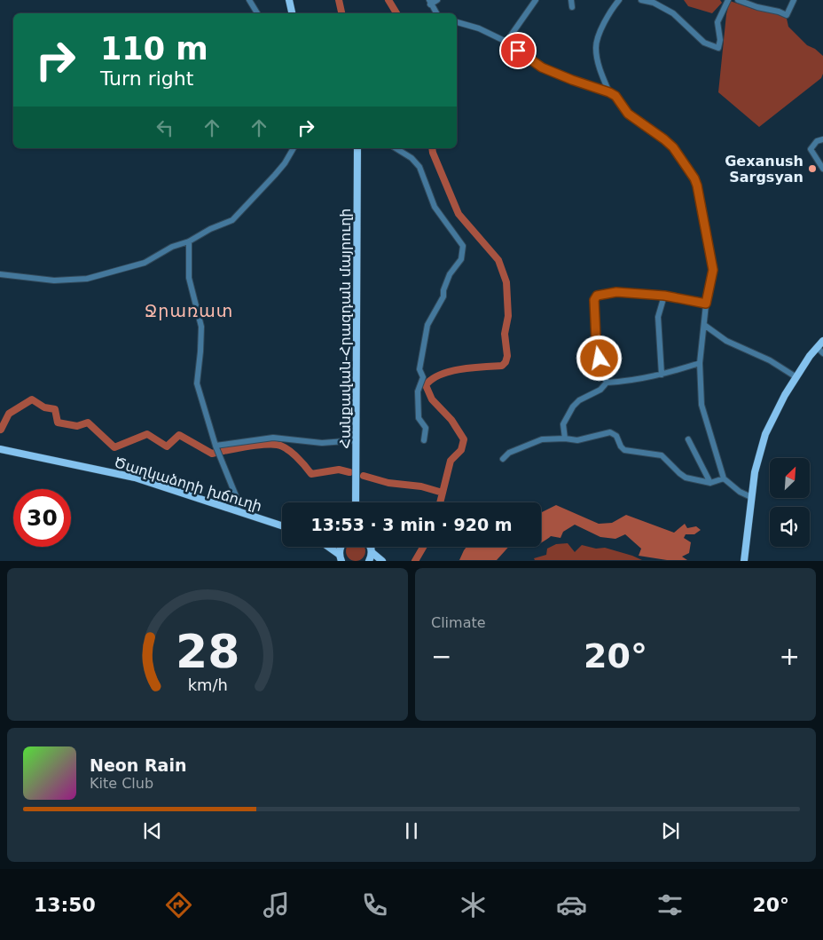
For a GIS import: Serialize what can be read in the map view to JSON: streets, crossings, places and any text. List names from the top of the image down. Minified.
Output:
{"streets":{"main road":["Հանքավան-Հրազդան մայրուղի","Ծաղկաձորի խճուղի"]},"districts":["Ջրառատ"],"places":["Gexanush Sargsyan"],"north":"top right","page":{"turn":["110 m","Turn right"],"limit":"30","trip":"13:53 · 3 min · 920 m","tile":"Climate","heat":["−","20°","+"],"song":["Neon Rain","Kite Club"],"tabs":["13:50","20°"],"gauge":["28","km/h"]}}
